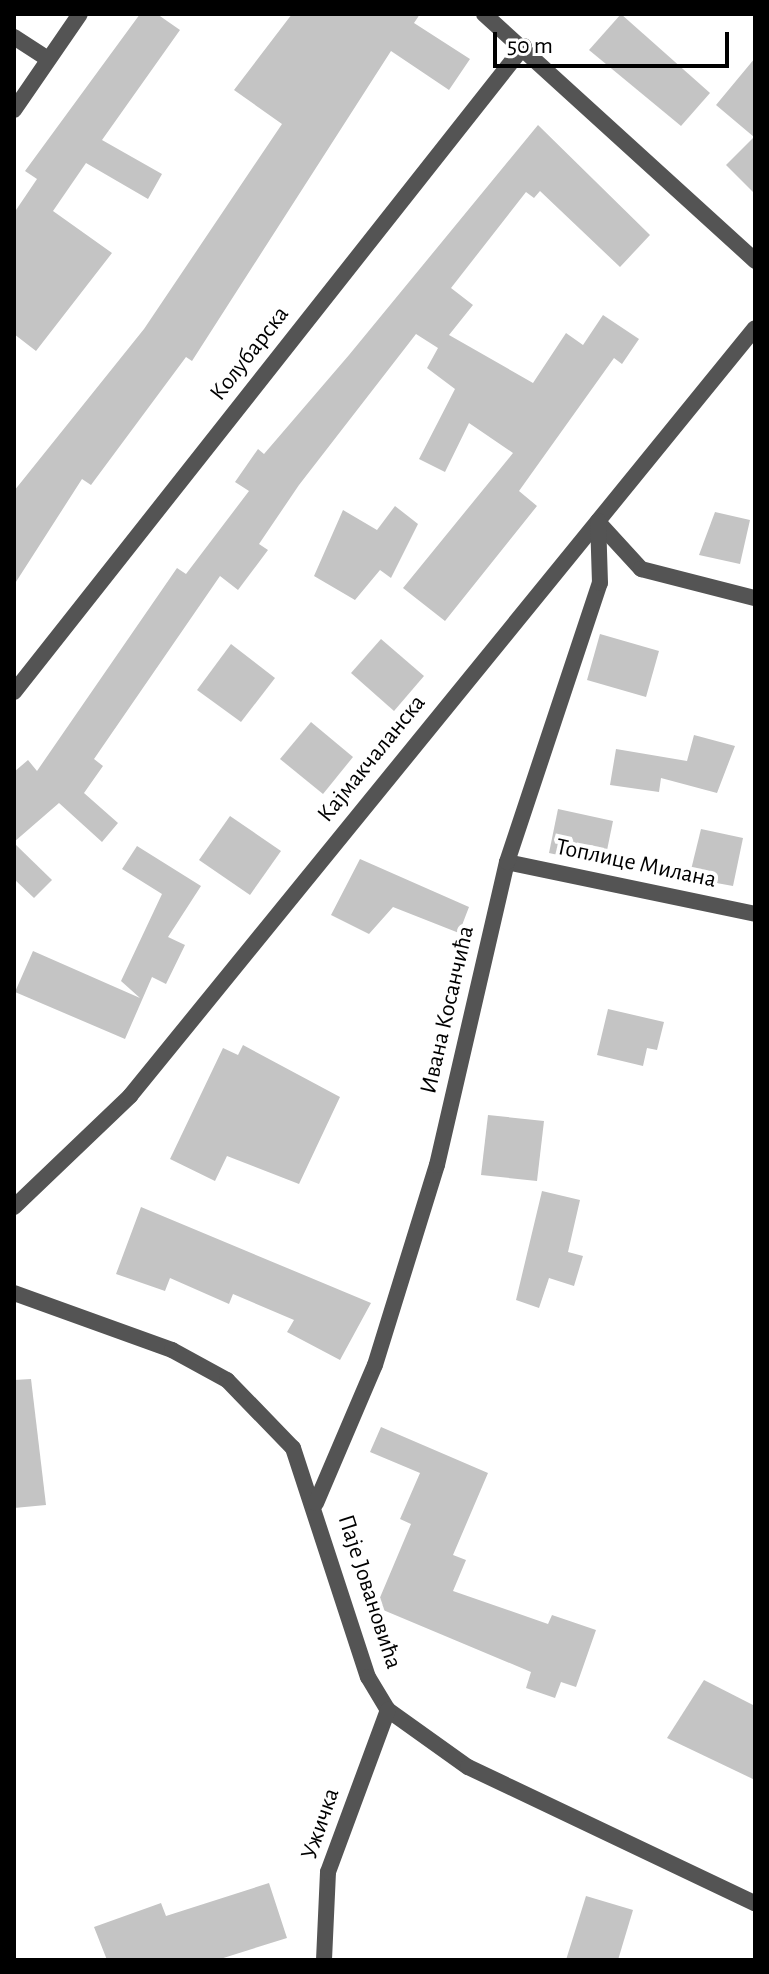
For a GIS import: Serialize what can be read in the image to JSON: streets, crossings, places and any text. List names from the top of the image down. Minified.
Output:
{"streets":{"street":["Колубарска","Кајмакчаланска","Топлице Милана","Ивана Косанчића","Паје Јовановића","Ужичка"]},"crossings":[["Кајмакчаланска","Ивана Косанчића"],["Топлице Милана","Ивана Косанчића"],["Ивана Косанчића","Паје Јовановића"],["Паје Јовановића","Ужичка"]],"scale_bar":"50 m"}
